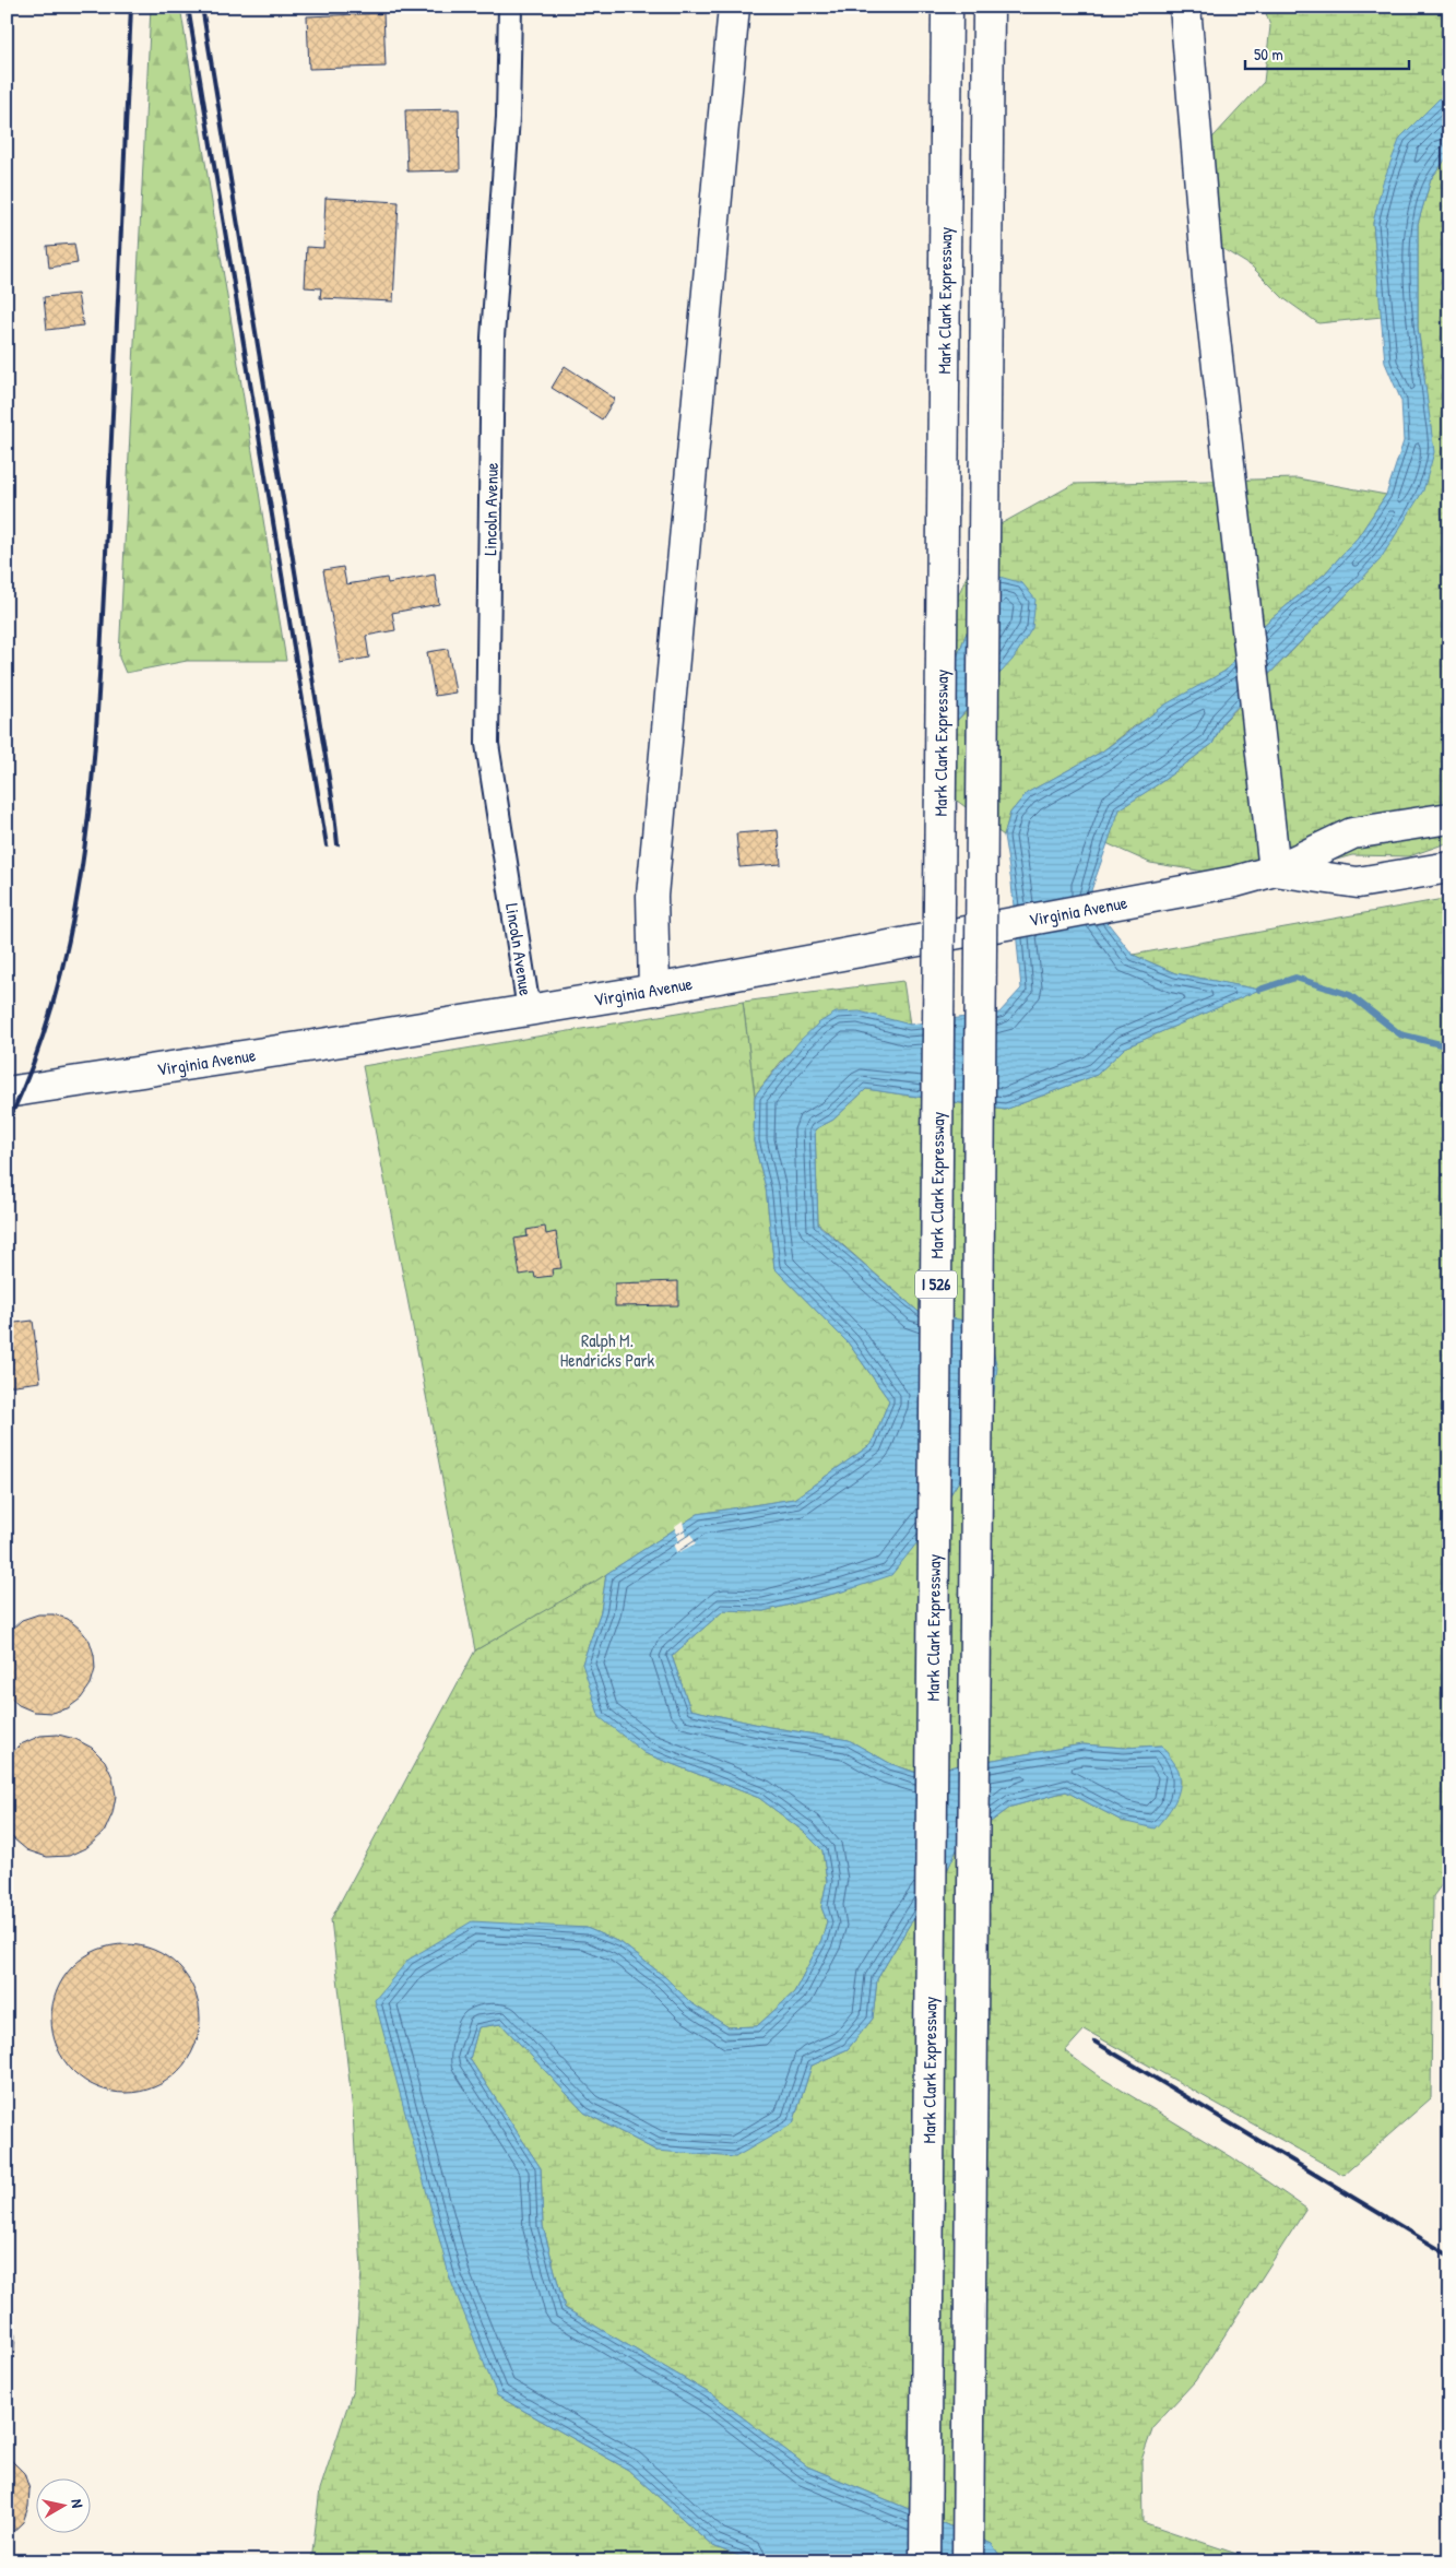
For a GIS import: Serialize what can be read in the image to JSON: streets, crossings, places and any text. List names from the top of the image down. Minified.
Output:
{"streets":{"main road":["Mark Clark Expressway","Virginia Avenue","I 526"],"street":["Lincoln Avenue"]},"crossings":[["Lincoln Avenue","Virginia Avenue"]],"parks":["Ralph M. Hendricks Park"],"scale_bar":"50 m","north":"right"}
